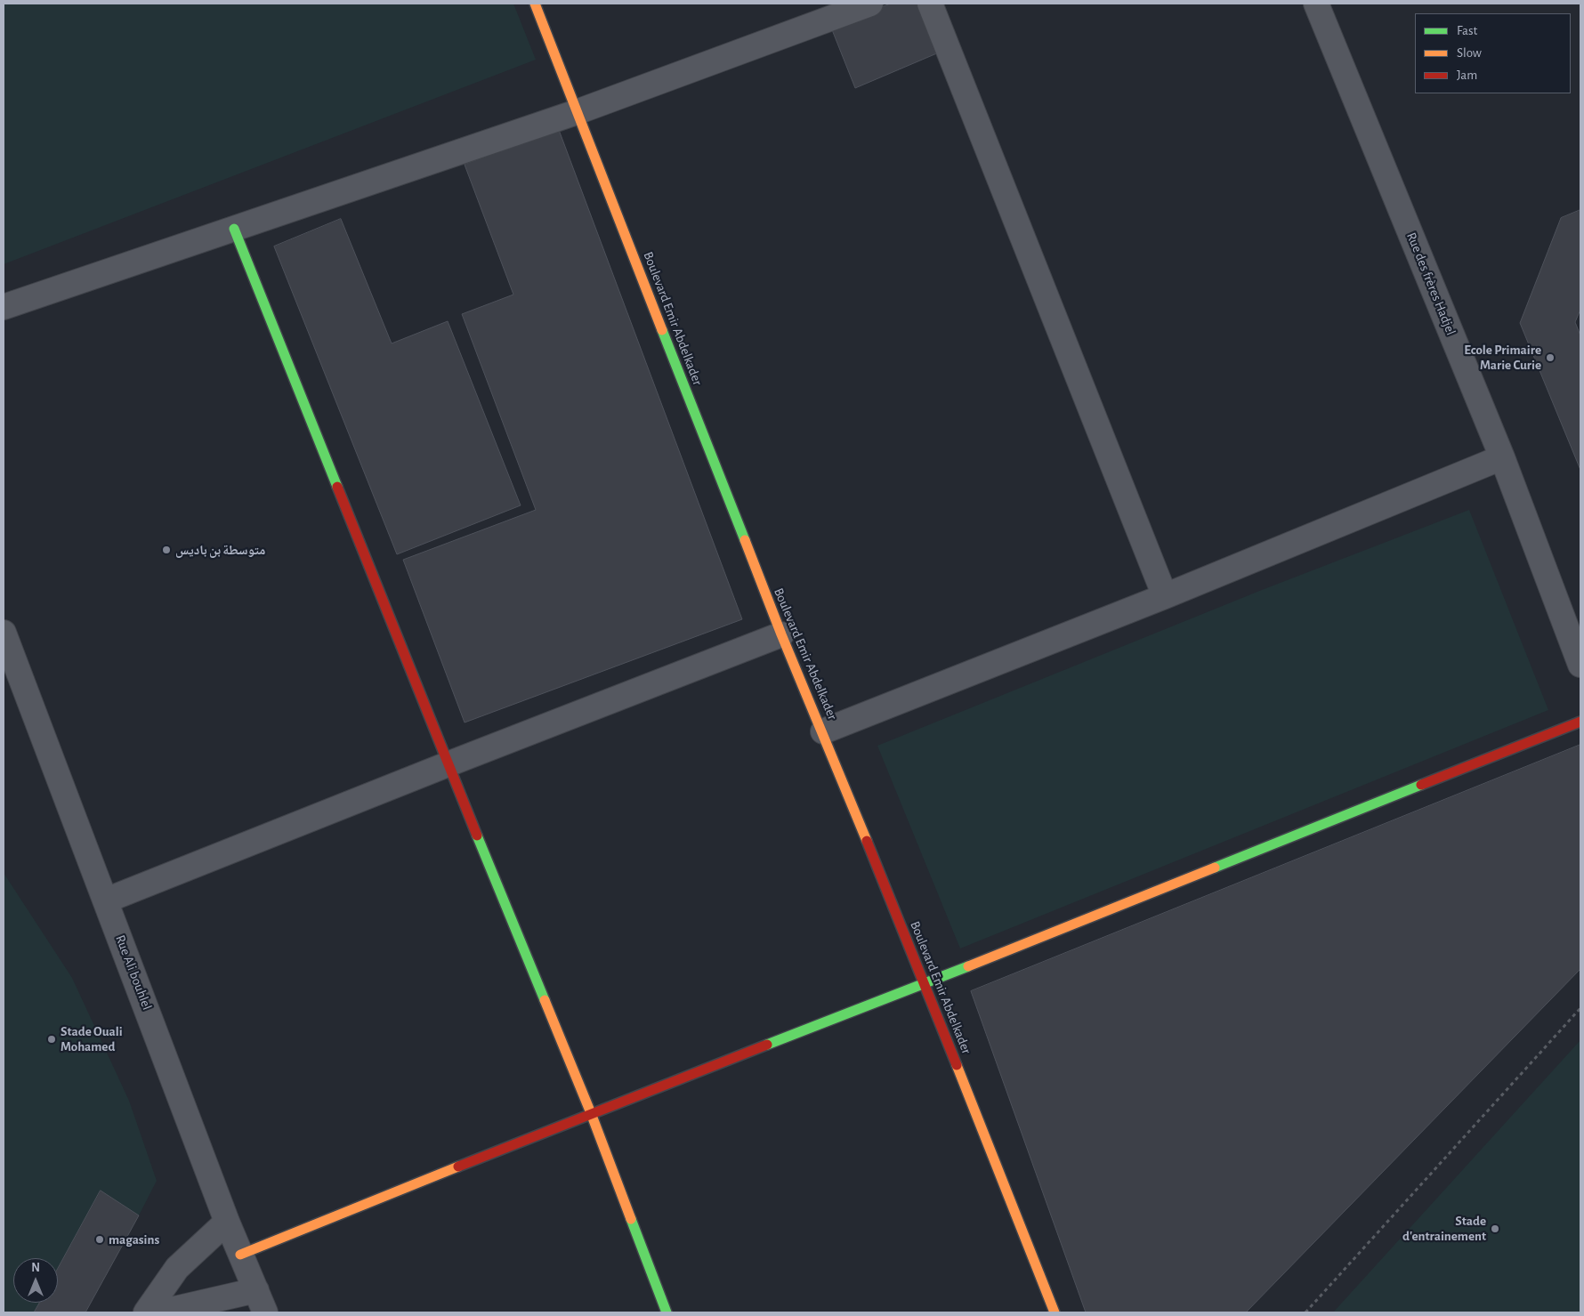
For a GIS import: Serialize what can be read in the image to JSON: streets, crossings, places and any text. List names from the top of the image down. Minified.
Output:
{"streets":{"street":["Rue des frères Hadjel","Boulevard Emir Abdelkader","Rue Ali bouhlel"]},"places":["Ecole Primaire Marie Curie","متوسطة بن باديس","Stade Ouali Mohamed","Stade d'entrainement","magasins"],"legend":["Fast","Slow","Jam"],"north":"top"}
